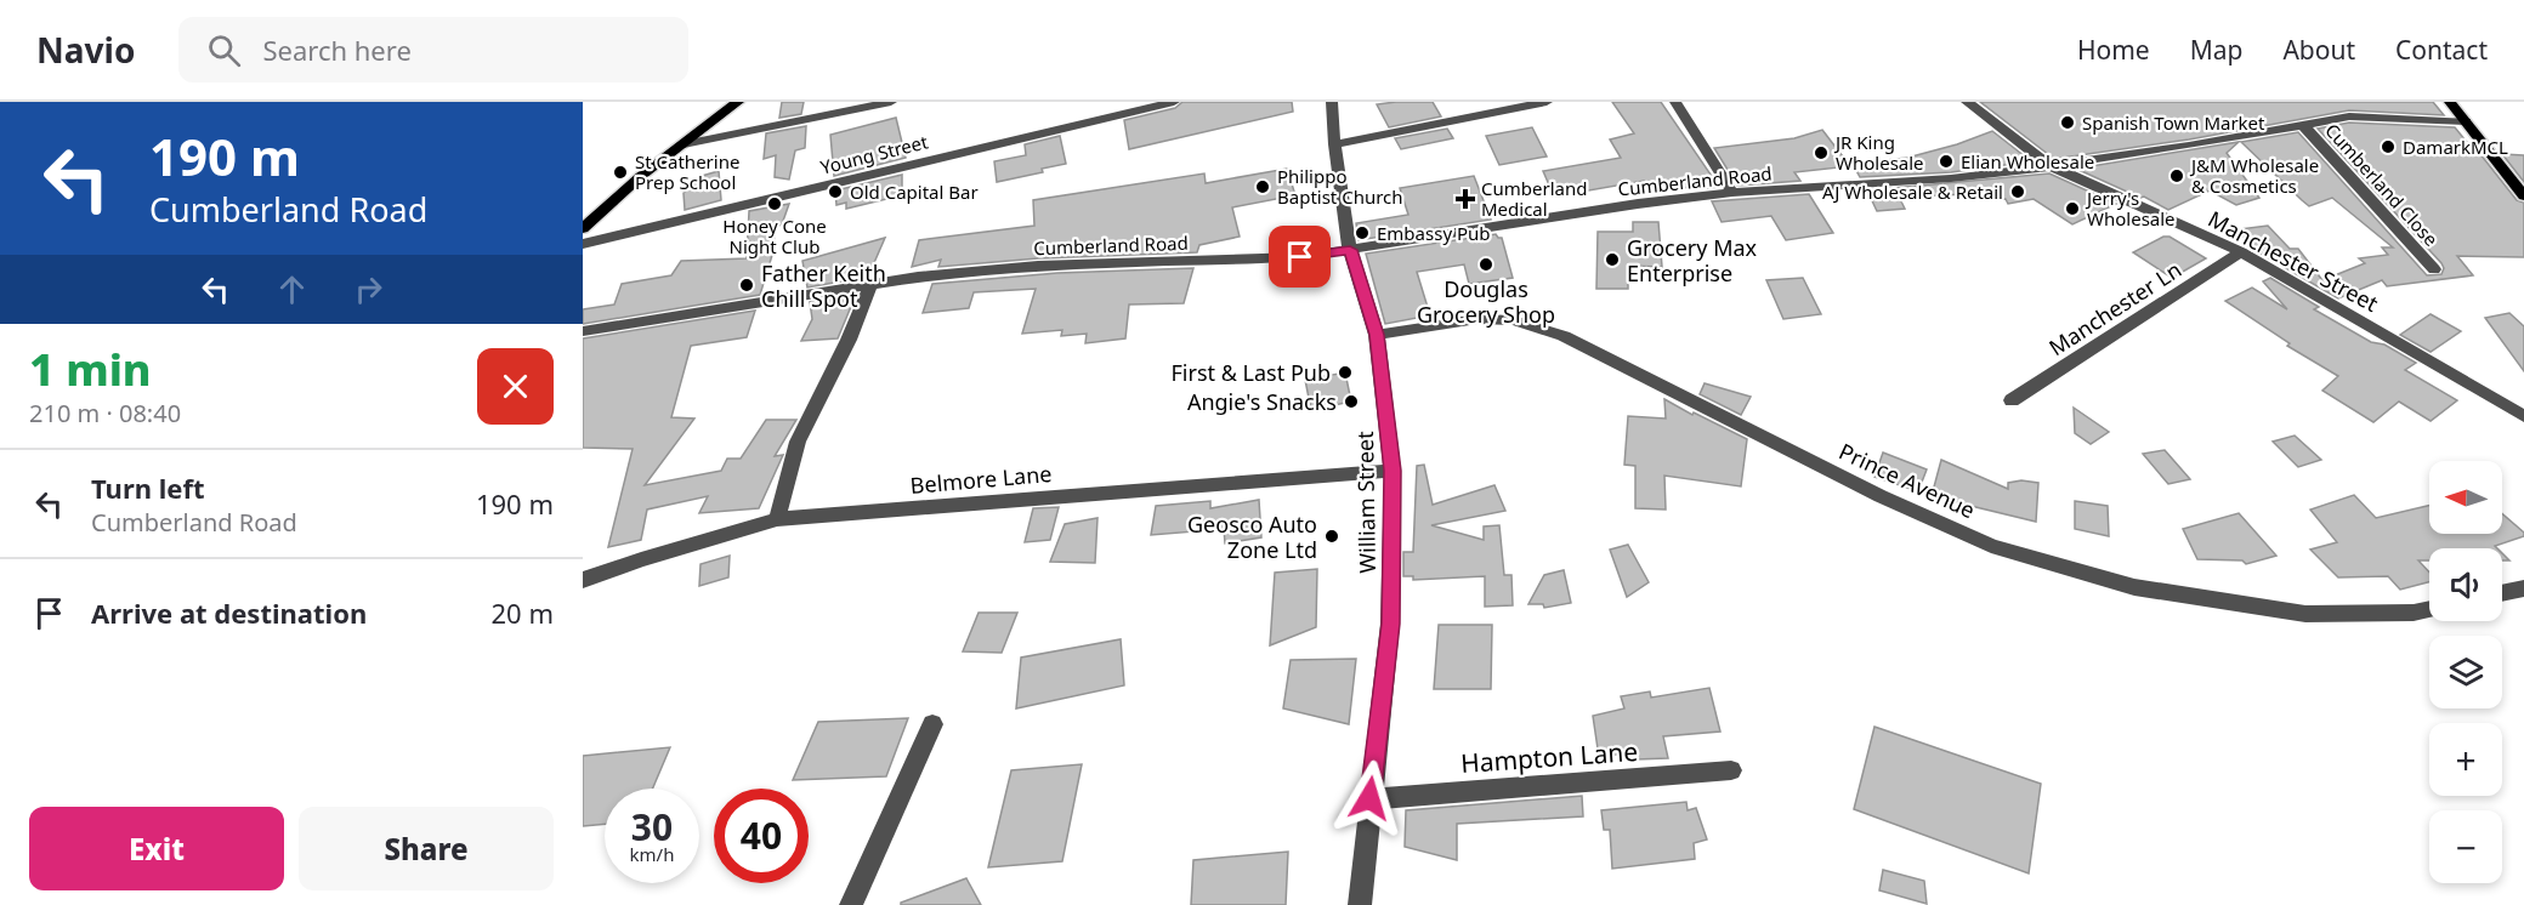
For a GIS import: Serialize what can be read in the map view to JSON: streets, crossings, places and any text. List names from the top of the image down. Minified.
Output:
{"streets":{"street":["Young Street","Cumberland Road","Cumberland Close","Manchester Street","Manchester Ln","Belmore Lane","Prince Avenue","William Street","Hampton Lane"]},"crossings":[["Cumberland Road","Cumberland Close"],["Cumberland Road","Manchester Street"],["Cumberland Road","William Street"],["Manchester Street","Manchester Ln"],["Belmore Lane","William Street"],["Prince Avenue","William Street"],["William Street","Hampton Lane"]],"places":{"other":["Spanish Town Market","DamarkMCL","JR King Wholesale","Elian Wholesale","St Catherine Prep School","J&M Wholesale & Cosmetics","Philippo Baptist Church","Old Capital Bar","AJ Wholesale & Retail","Honey Cone Night Club","Jerry's Wholesale","Embassy Pub","Grocery Max Enterprise","Douglas Grocery Shop","Father Keith Chill Spot","First & Last Pub","Angie's Snacks","Geosco Auto Zone Ltd"],"health":["Cumberland Medical"]},"north":"left","page":{"header":"Navio","search":"Search here","nav":["Home","Map","About","Contact"],"turn":["190 m","Cumberland Road"],"heading":["1 min","210 m · 08:40"],"list":[{"name":"Turn left","note":"Cumberland Road","value":"190 m"},{"name":"Arrive at destination","value":"20 m"}],"map_buttons":["+","−"],"speed":"30 km/h","limit":"40","buttons":["Exit","Share"]}}
